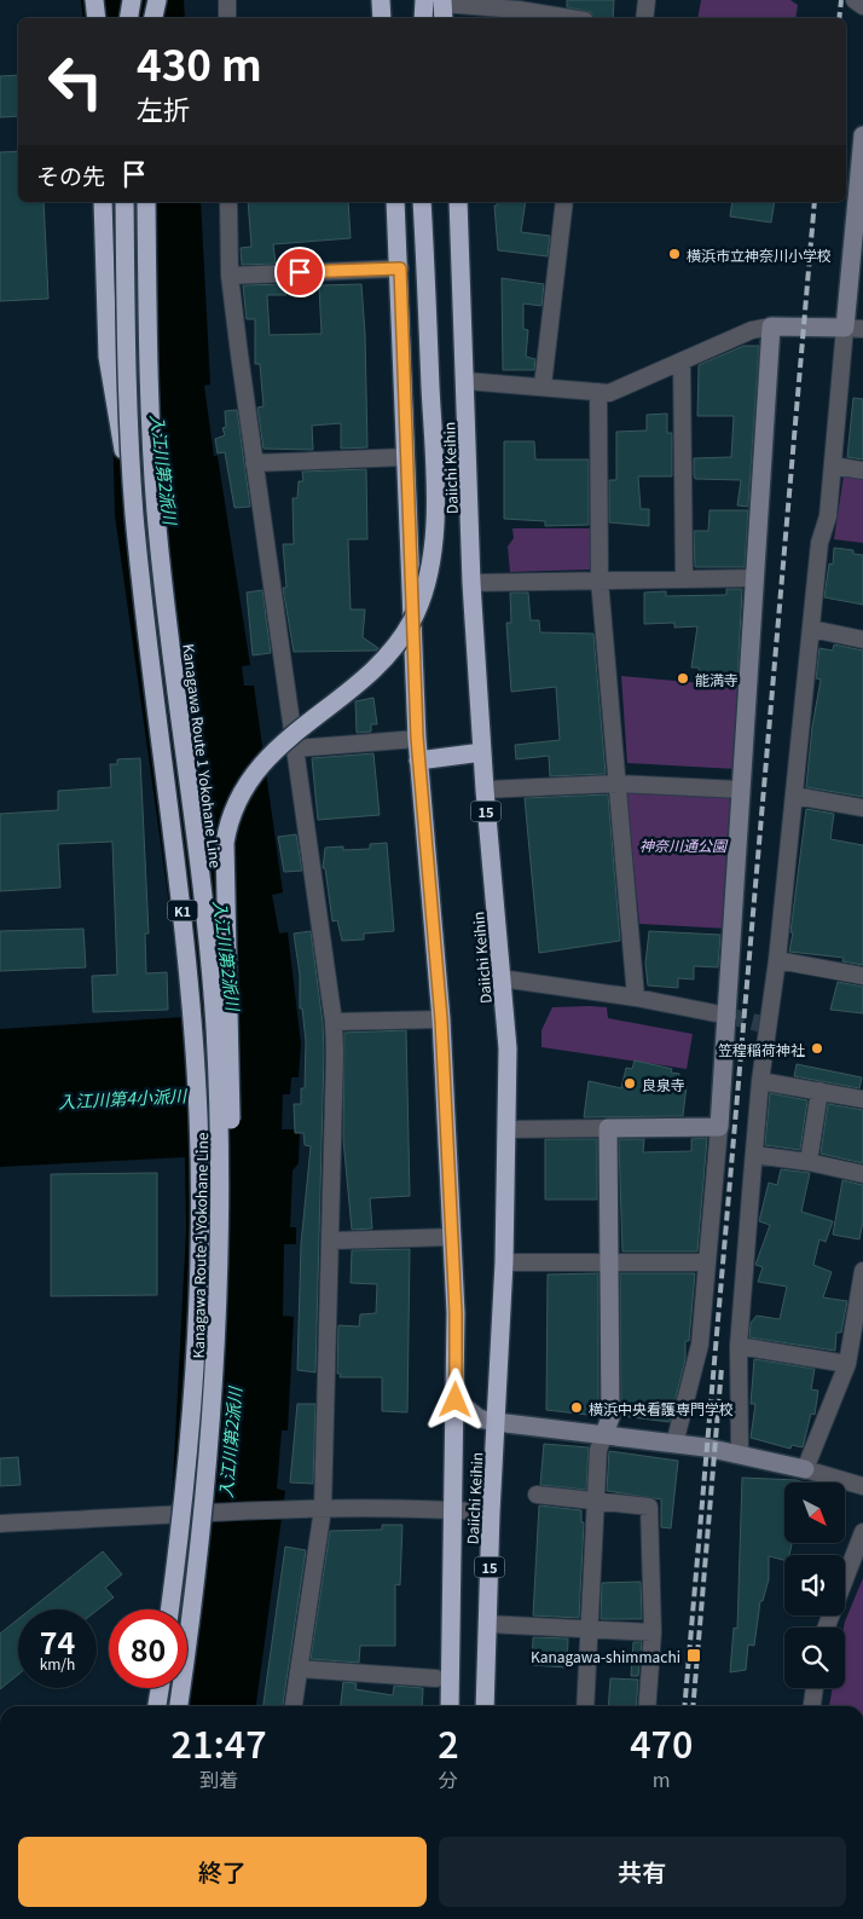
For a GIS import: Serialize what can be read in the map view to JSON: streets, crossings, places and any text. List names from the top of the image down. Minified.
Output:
{"streets":{"highway":["Daiichi Keihin","Kanagawa Route 1 Yokohane Line","15","K1"]},"water":["入江川第2派川","入江川第4小派川"],"parks":["神奈川通公園"],"places":{"other":["横浜市立神奈川小学校","能満寺","笠䅣稲荷神社","良泉寺","横浜中央看護専門学校"],"transit":["Kanagawa-shimmachi"]},"north":"bottom right","page":{"turn":["430 m","左折"],"then":"その先","speed":"74 km/h","limit":"80","eta":["21:47","到着","2","分","470","m"],"buttons":["終了","共有"]}}
